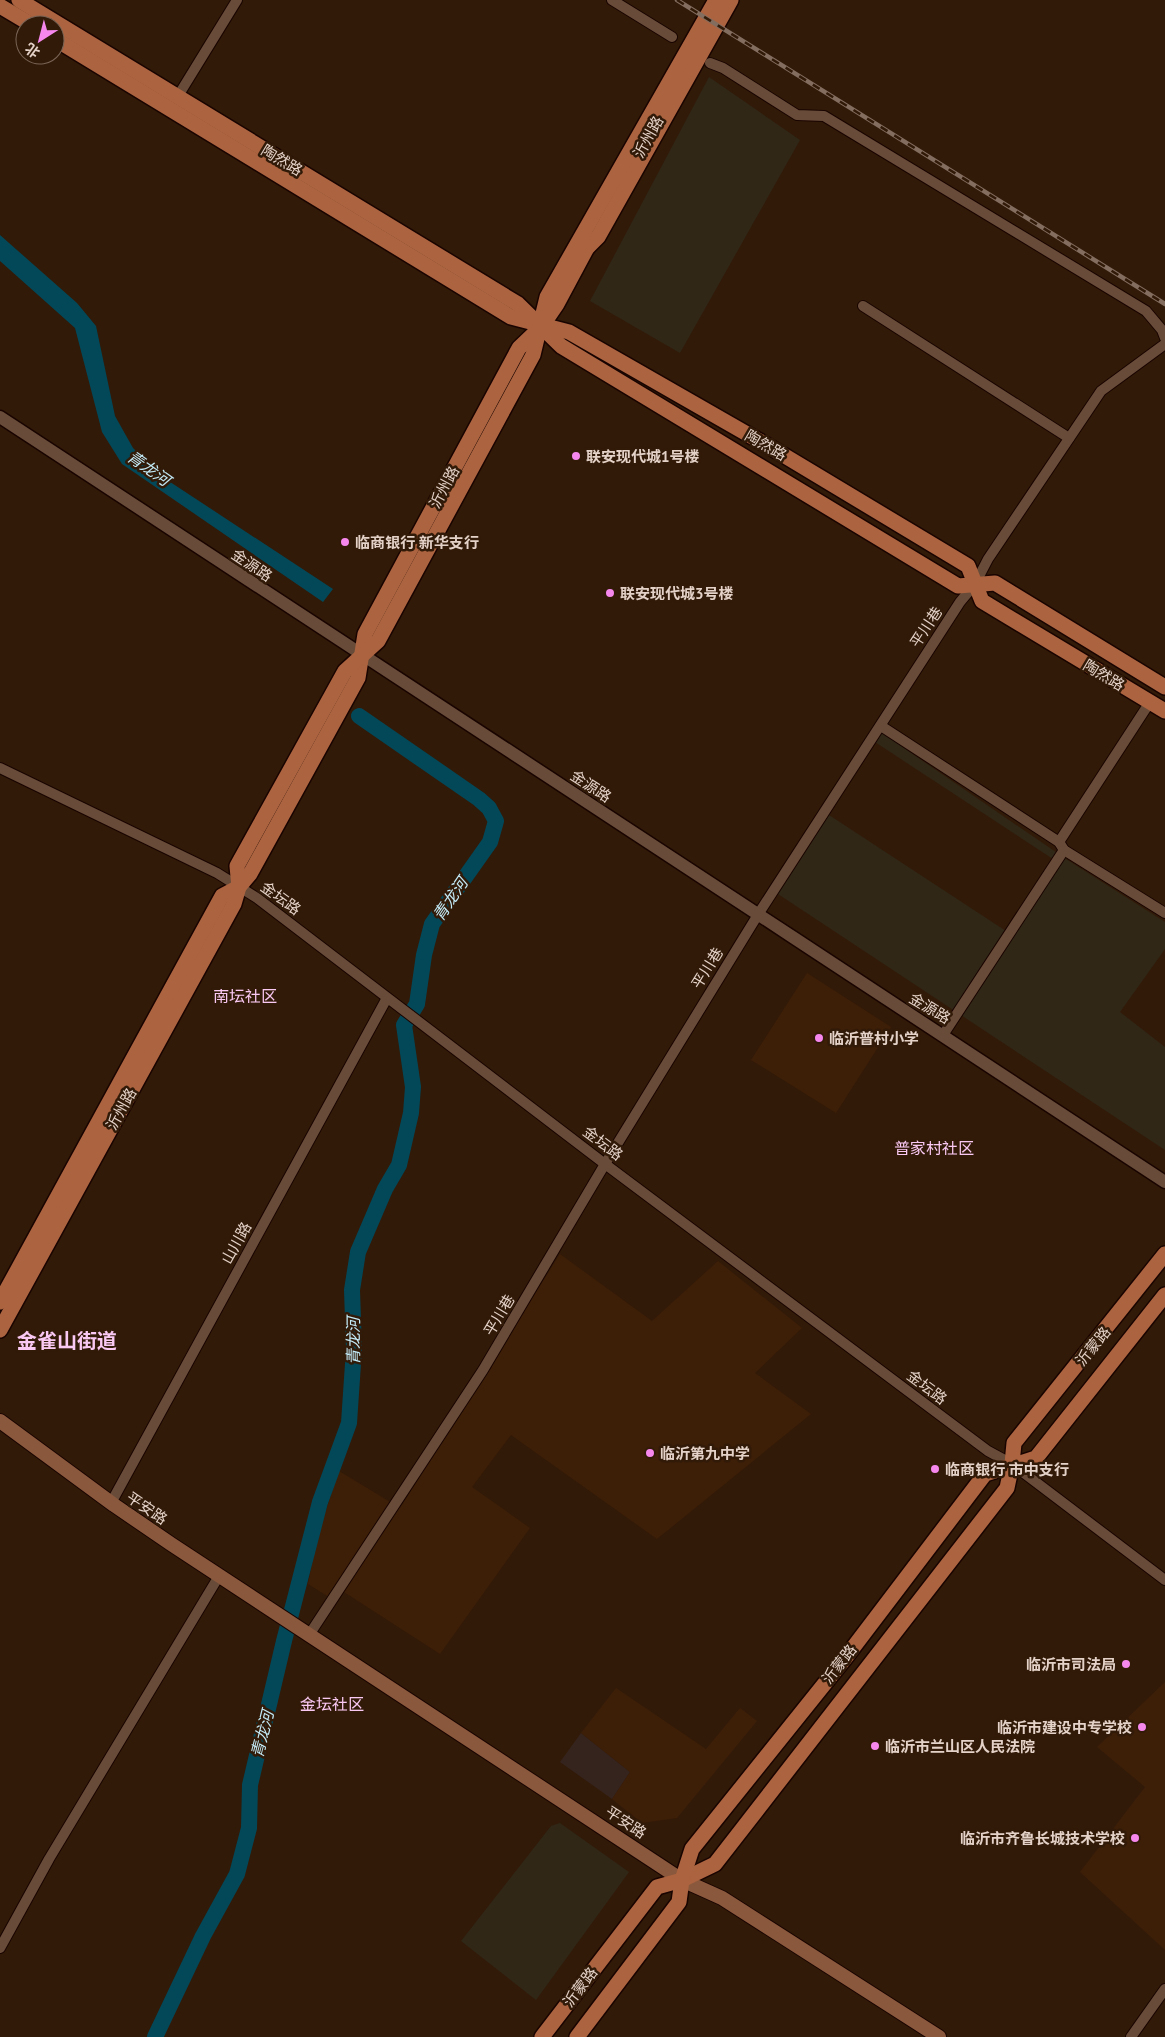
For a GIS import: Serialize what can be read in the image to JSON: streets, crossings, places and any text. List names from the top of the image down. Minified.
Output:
{"streets":{"main road":["沂州路","陶然路","沂蒙路","平安路"],"street":["金源路","平川巷","金坛路","山川路"]},"crossings":[["沂州路","陶然路"],["沂州路","金源路"],["沂州路","金坛路"],["陶然路","平川巷"],["金源路","平川巷"],["平川巷","金坛路"],["平川巷","平安路"],["金坛路","山川路"],["金坛路","沂蒙路"],["山川路","平安路"],["沂蒙路","平安路"]],"districts":["南坛社区","普家村社区","金雀山街道","金坛社区"],"water":["青龙河"],"places":["联安现代城1号楼","临商银行 新华支行","联安现代城3号楼","临沂普村小学","临沂第九中学","临商银行 市中支行","临沂市司法局","临沂市建设中专学校","临沂市兰山区人民法院","临沂市齐鲁长城技术学校"],"north":"bottom left"}
